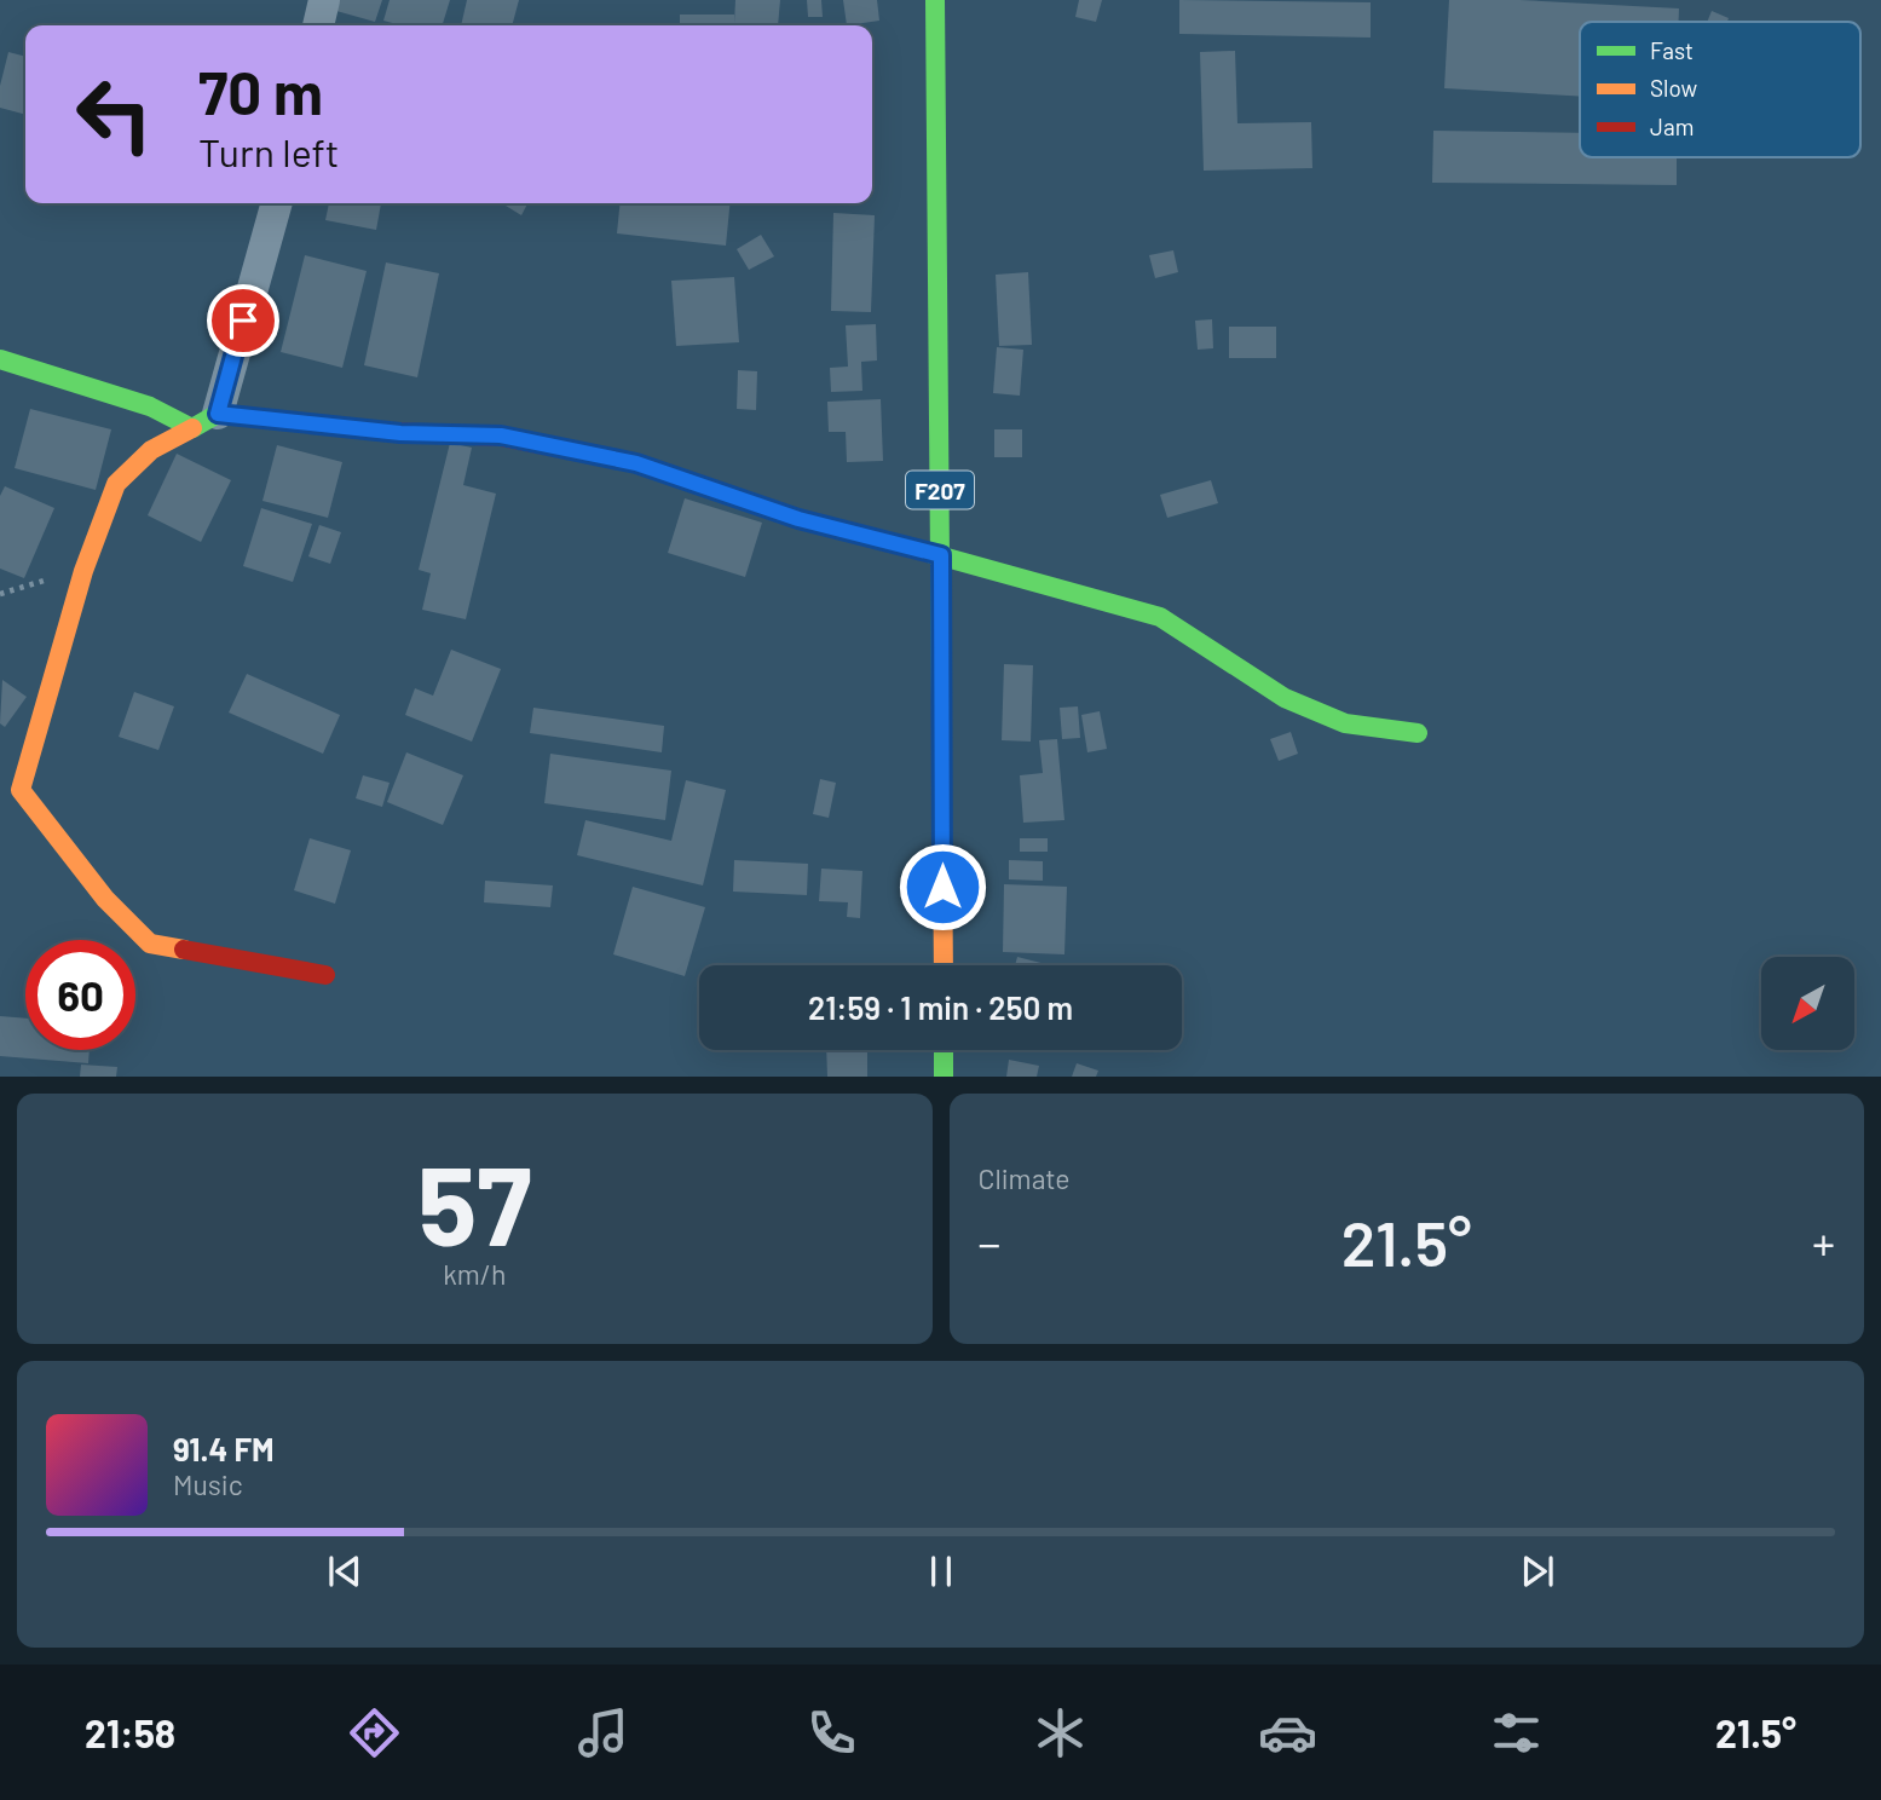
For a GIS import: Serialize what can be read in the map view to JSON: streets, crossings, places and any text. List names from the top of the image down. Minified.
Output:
{"streets":{"street":["F207"]},"legend":["Fast","Slow","Jam"],"north":"bottom left","page":{"turn":["70 m","Turn left"],"limit":"60","trip":"21:59 · 1 min · 250 m","tile":[["57","km/h"],"Climate"],"heat":["−","21.5°","+"],"song":["91.4 FM","Music"],"tabs":["21:58","21.5°"]}}
